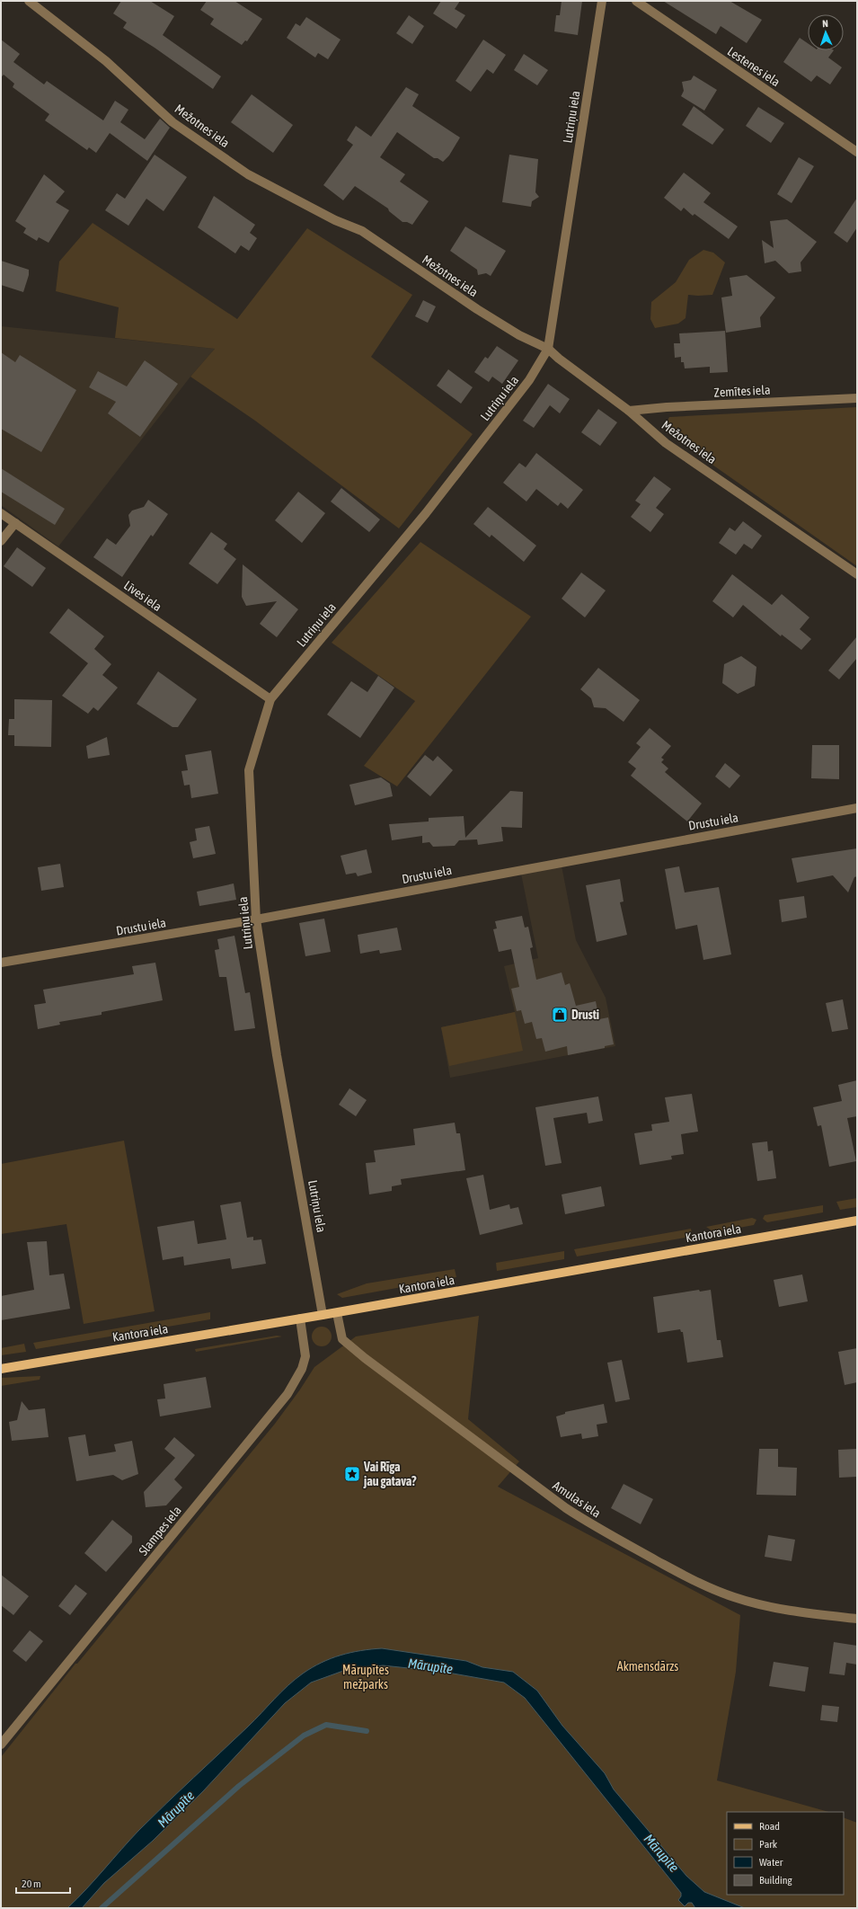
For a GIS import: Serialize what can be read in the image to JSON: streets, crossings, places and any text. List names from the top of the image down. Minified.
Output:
{"streets":{"main road":["Kantora iela"],"street":["Lestenes iela","Lutriņu iela","Mežotnes iela","Zemītes iela","Līves iela","Drustu iela","Amulas iela","Slampes iela"]},"crossings":[["Lutriņu iela","Mežotnes iela"],["Lutriņu iela","Līves iela"],["Lutriņu iela","Drustu iela"],["Lutriņu iela","Kantora iela"],["Mežotnes iela","Zemītes iela"],["Kantora iela","Amulas iela"],["Kantora iela","Slampes iela"]],"water":["Mārupīte"],"parks":["Akmensdārzs","Mārupītes mežparks"],"places":{"shop":["Drusti"],"place":["Vai Rīga jau gatava?"]},"legend":["Road","Park","Water","Building"],"scale_bar":"20 m","north":"top"}
